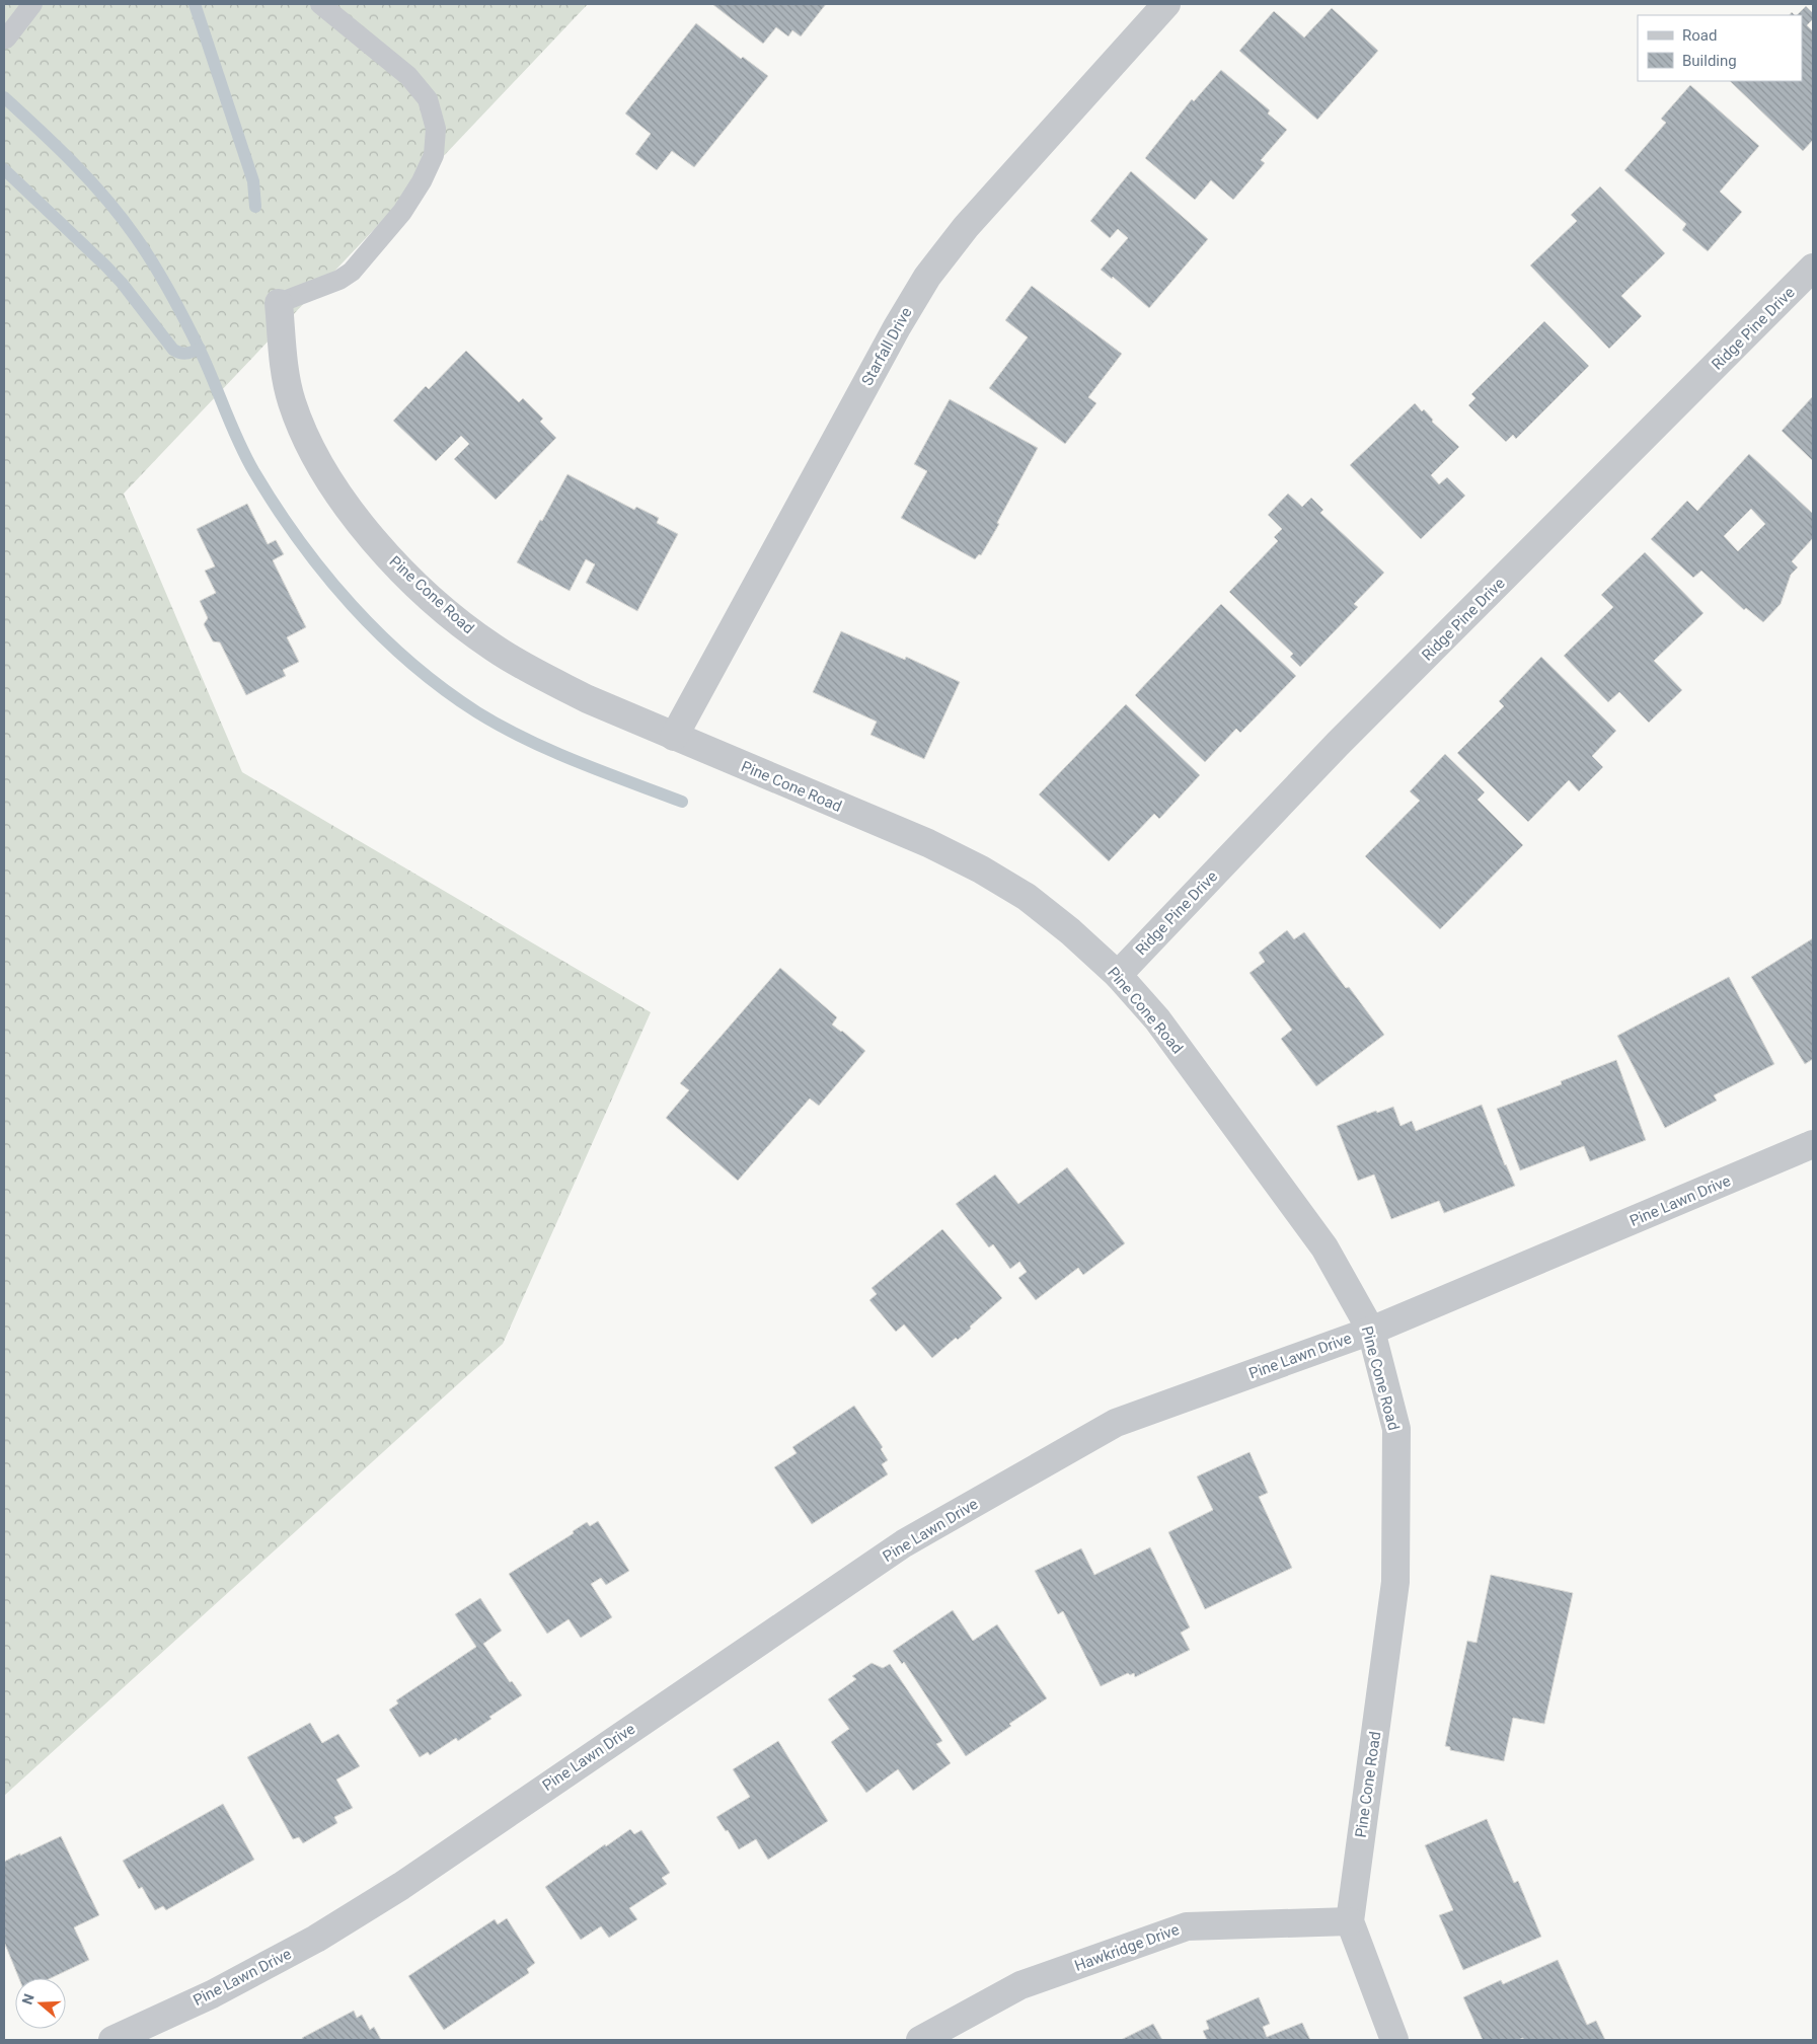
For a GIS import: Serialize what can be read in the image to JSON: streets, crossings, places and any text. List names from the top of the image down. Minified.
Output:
{"streets":{"street":["Ridge Pine Drive","Starfall Drive","Pine Cone Road","Pine Lawn Drive","Hawkridge Drive"]},"crossings":[["Ridge Pine Drive","Pine Cone Road"],["Starfall Drive","Pine Cone Road"],["Pine Cone Road","Pine Lawn Drive"],["Pine Cone Road","Hawkridge Drive"]],"legend":["Road","Building"],"north":"left"}
